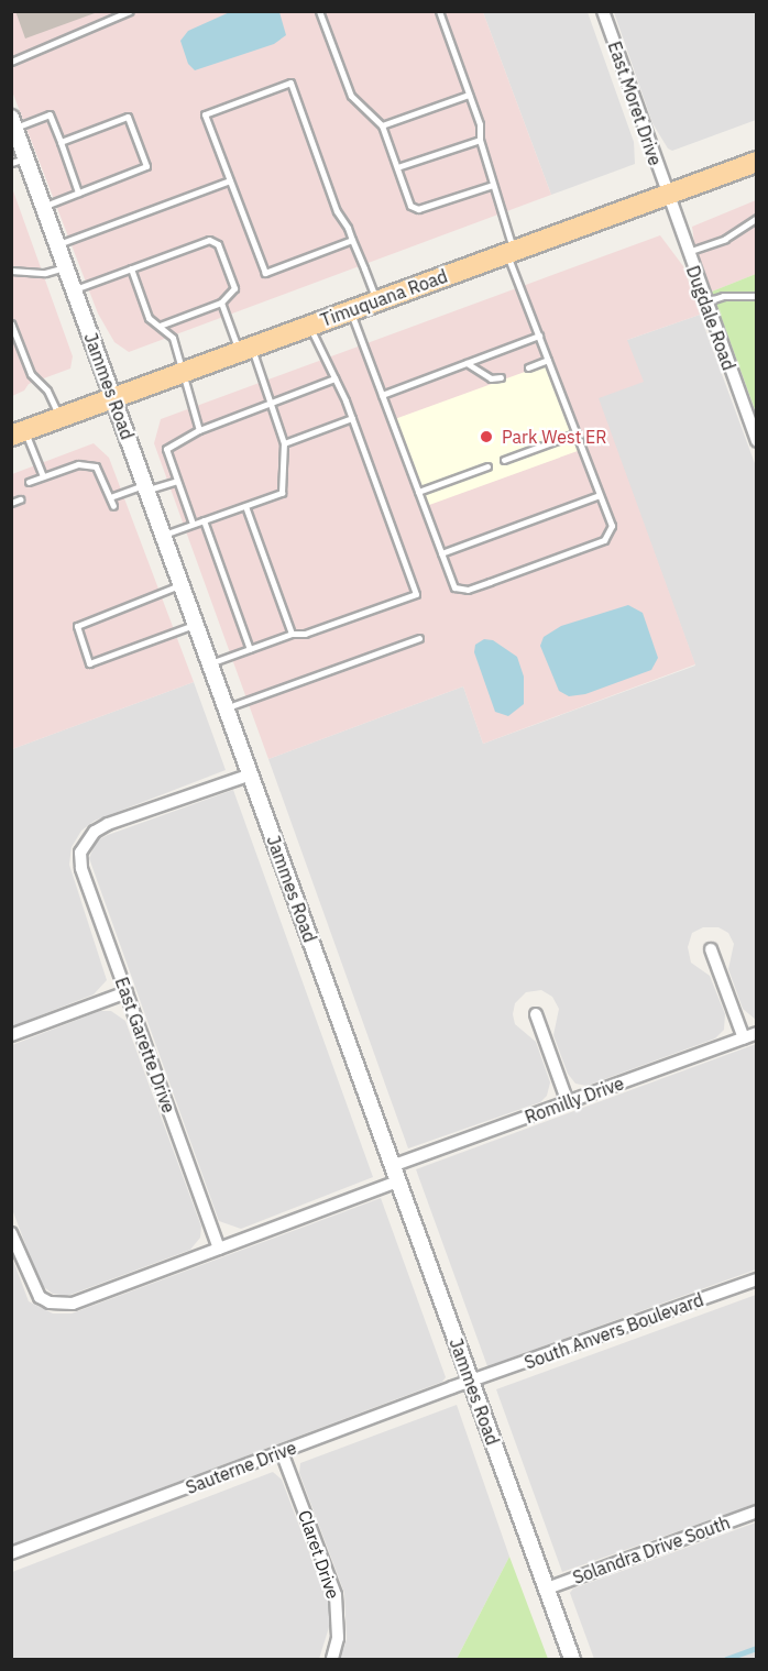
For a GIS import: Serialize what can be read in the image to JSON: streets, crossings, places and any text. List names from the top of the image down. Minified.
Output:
{"streets":{"main road":["Timuquana Road"],"street":["East Moret Drive","Dugdale Road","Jammes Road","East Garette Drive","Romilly Drive","South Anvers Boulevard","Sauterne Drive","Solandra Drive South","Claret Drive"]},"crossings":[["East Moret Drive","Timuquana Road"],["East Moret Drive","Dugdale Road"],["Timuquana Road","Dugdale Road"],["Timuquana Road","Jammes Road"],["Jammes Road","East Garette Drive"],["Jammes Road","Romilly Drive"],["Jammes Road","South Anvers Boulevard"],["Jammes Road","Sauterne Drive"],["Jammes Road","Solandra Drive South"],["South Anvers Boulevard","Sauterne Drive"],["Sauterne Drive","Claret Drive"]],"places":["Park West ER"]}
